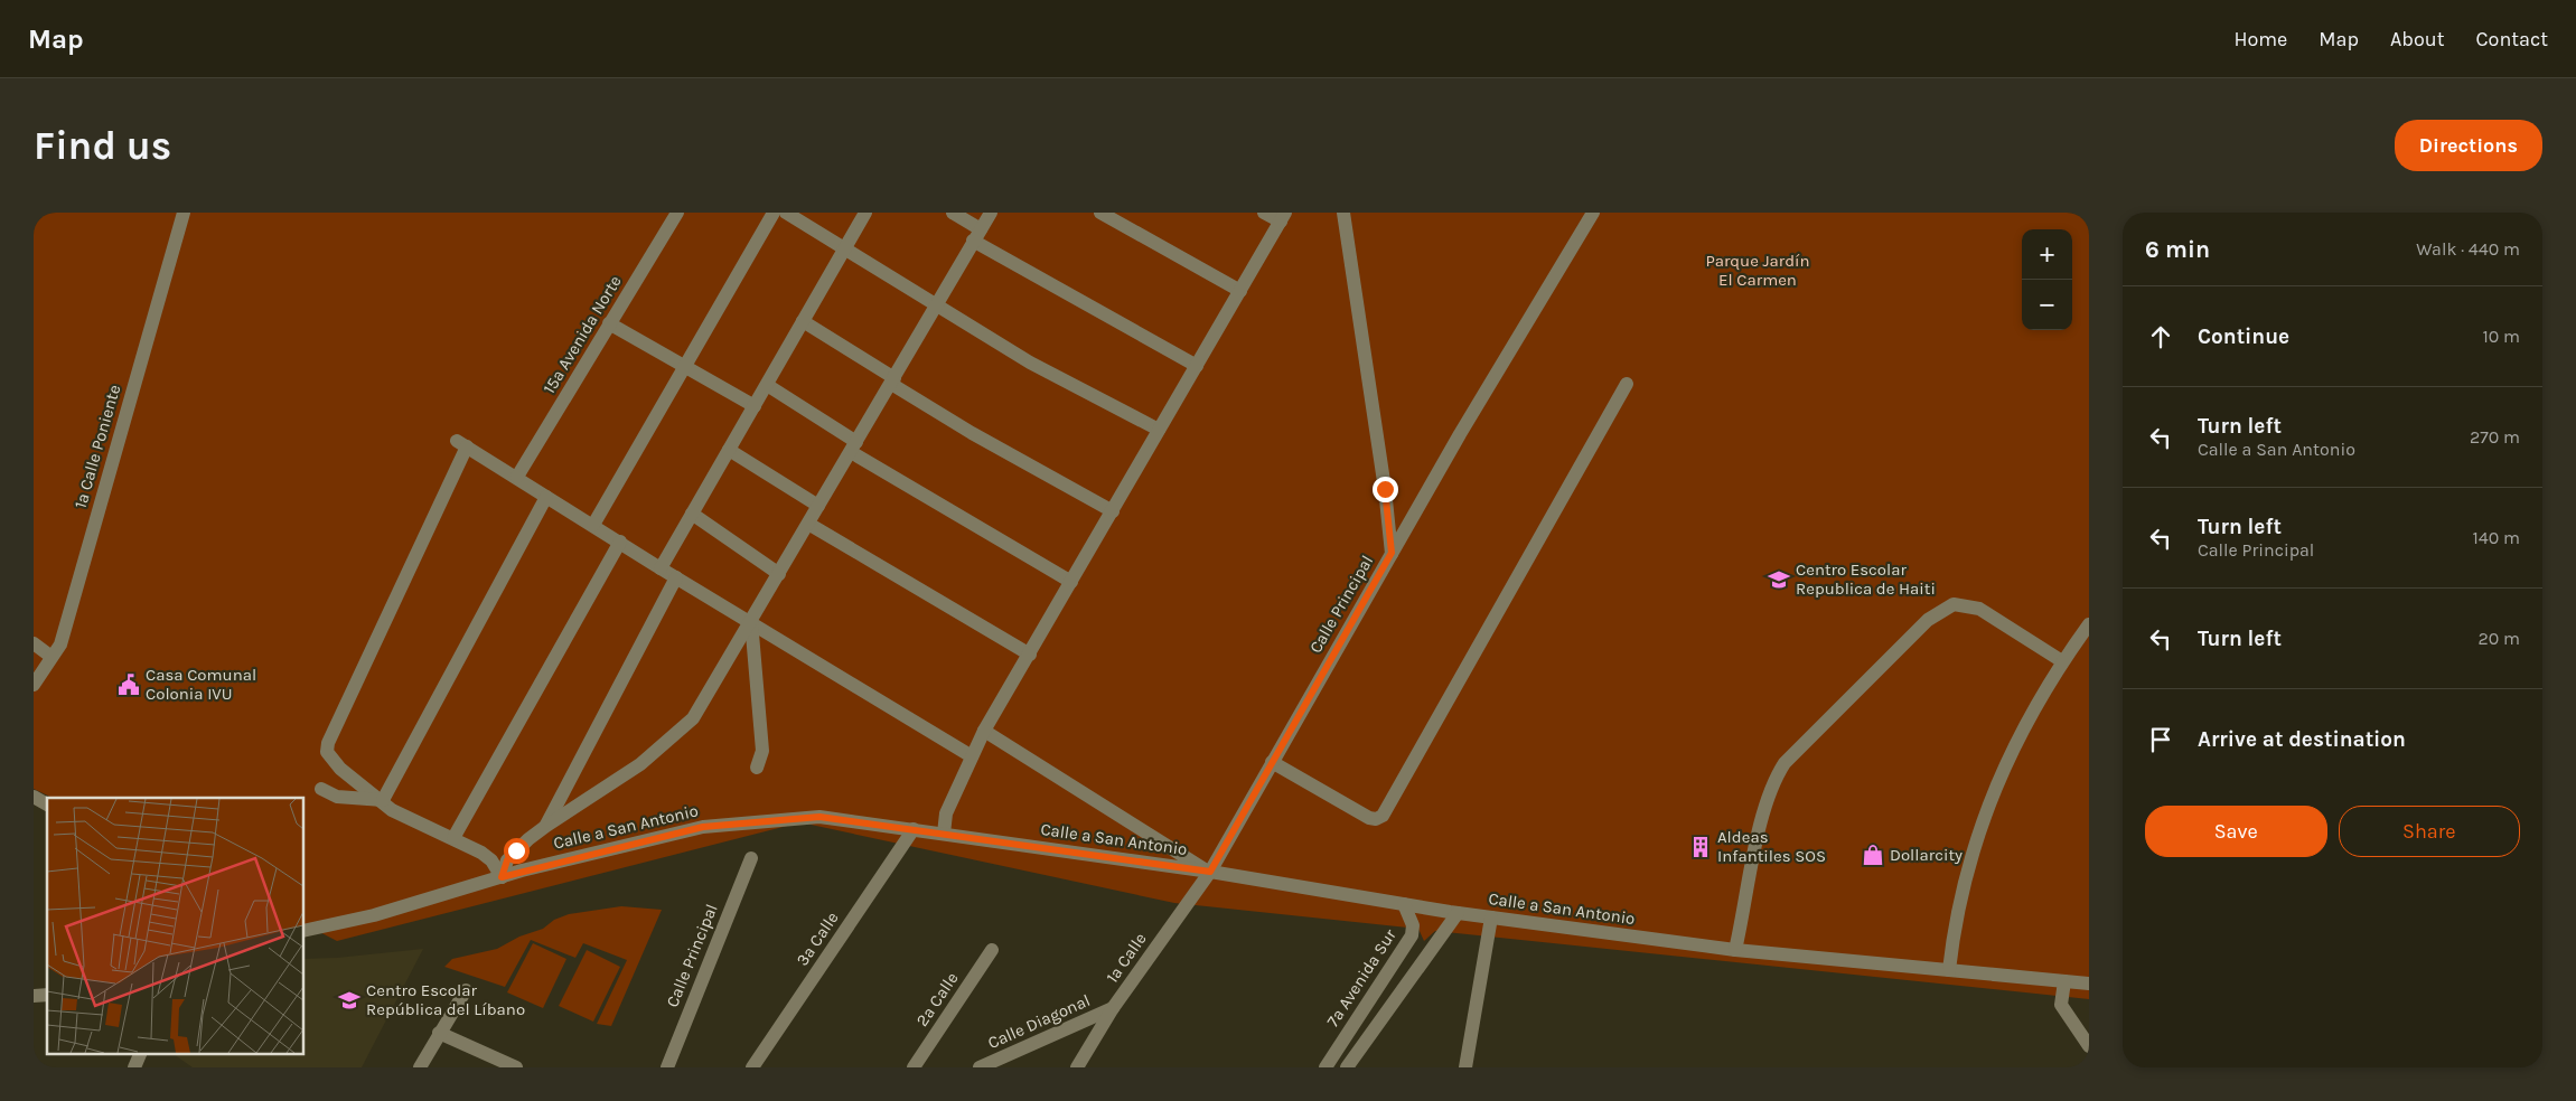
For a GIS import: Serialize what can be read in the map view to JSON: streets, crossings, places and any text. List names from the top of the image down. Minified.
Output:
{"streets":{"street":["15a Avenida Norte","1a Calle Poniente","Calle Principal","Calle a San Antonio","3a Calle","1a Calle","7a Avenida Sur","2a Calle","Calle Diagonal"]},"crossings":[["Calle Principal","Calle a San Antonio"],["Calle Principal","1a Calle"],["Calle a San Antonio","3a Calle"],["Calle a San Antonio","1a Calle"],["Calle a San Antonio","7a Avenida Sur"],["1a Calle","Calle Diagonal"]],"parks":["Parque Jardín El Carmen"],"places":{"school or university":["Centro Escolar Republica de Haiti","Centro Escolar República del Líbano"],"public building":["Casa Comunal Colonia IVU"],"building":["Aldeas Infantiles SOS"],"shop":["Dollarcity"]},"page":{"header":"Map","nav":["Home","Map","About","Contact"],"buttons":["Directions",["Save","Share"]],"title":"Find us","heading":["6 min","Walk · 440 m"],"map_buttons":["+","−"],"list":[["Continue","10 m"],["Turn left","Calle a San Antonio","270 m"],["Turn left","Calle Principal","140 m"],["Turn left","20 m"],"Arrive at destination"]}}
